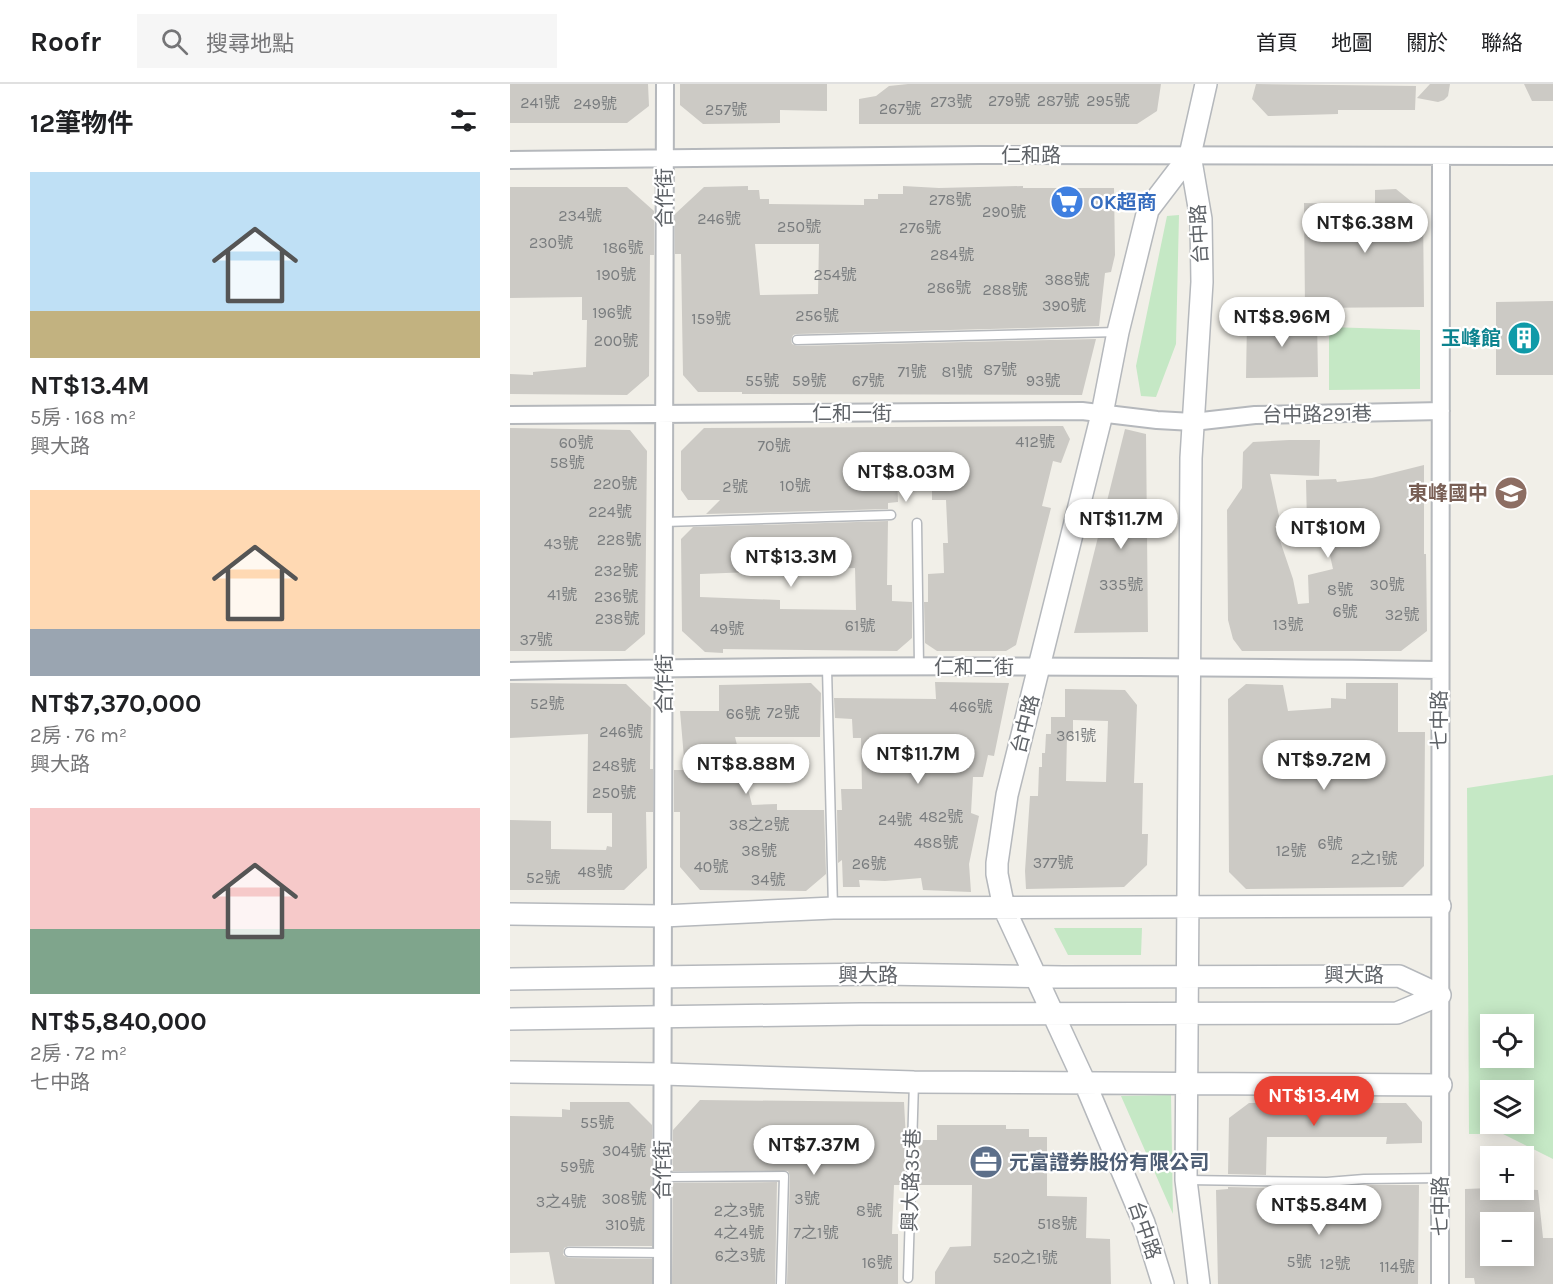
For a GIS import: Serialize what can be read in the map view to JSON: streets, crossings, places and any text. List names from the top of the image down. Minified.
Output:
{"streets":{"street":["仁和路","合作街","台中路","仁和一街","台中路291巷","仁和二街","七中路","興大路"],"lane":["興大路35巷"]},"crossings":[["仁和路","合作街"],["仁和路","台中路"],["仁和路","七中路"],["合作街","仁和一街"],["合作街","仁和二街"],["合作街","興大路"],["台中路","仁和一街"],["台中路","台中路291巷"],["台中路","仁和二街"],["台中路","興大路"],["仁和一街","台中路291巷"],["台中路291巷","七中路"],["仁和二街","七中路"],["七中路","興大路"]],"places":{"supermarket":["OK超商"],"building":["玉峰館"],"school or university":["東峰國中"],"office":["元富證券股份有限公司"]},"house_numbers":["279號","287號","295號","273號","241號","249號","267號","257號","278號","290號","234號","246號","250號","276號","230號","186號","284號","190號","254號","388號","286號","288號","390號","196號","256號","159號","200號","87號","71號","81號","55號","59號","67號","93號","412號","60號","70號","58號","220號","10號","2號","224號","228號","43號","232號","335號","30號","8號","41號","236號","6號","32號","238號","13號","61號","49號","37號","52號","466號","72號","66號","246號","361號","248號","250號","482號","24號","38之2號","488號","6號","38號","12號","2之1號","377號","26號","40號","48號","52號","34號","55號","304號","59號","308號","3號","3之4號","2之3號","8號","518號","310號","4之4號","7之1號","6之3號","520之1號","5號","16號","12號","114號"],"page":{"header":"Roofr","search":"搜尋地點","nav":["首頁","地圖","關於","聯絡"],"heading":"12筆物件","list":[{"name":"NT$13.4M","note":"5房 · 168 m² · 興大路"},{"name":"NT$7,370,000","note":"2房 · 76 m² · 興大路"},{"name":"NT$5,840,000","note":"2房 · 72 m² · 七中路"}],"price":["NT$6.38M","NT$8.96M","NT$8.03M","NT$11.7M","NT$10M","NT$13.3M","NT$11.7M","NT$9.72M","NT$8.88M","NT$13.4M","NT$7.37M","NT$5.84M"],"map_buttons":["+","−"]}}
